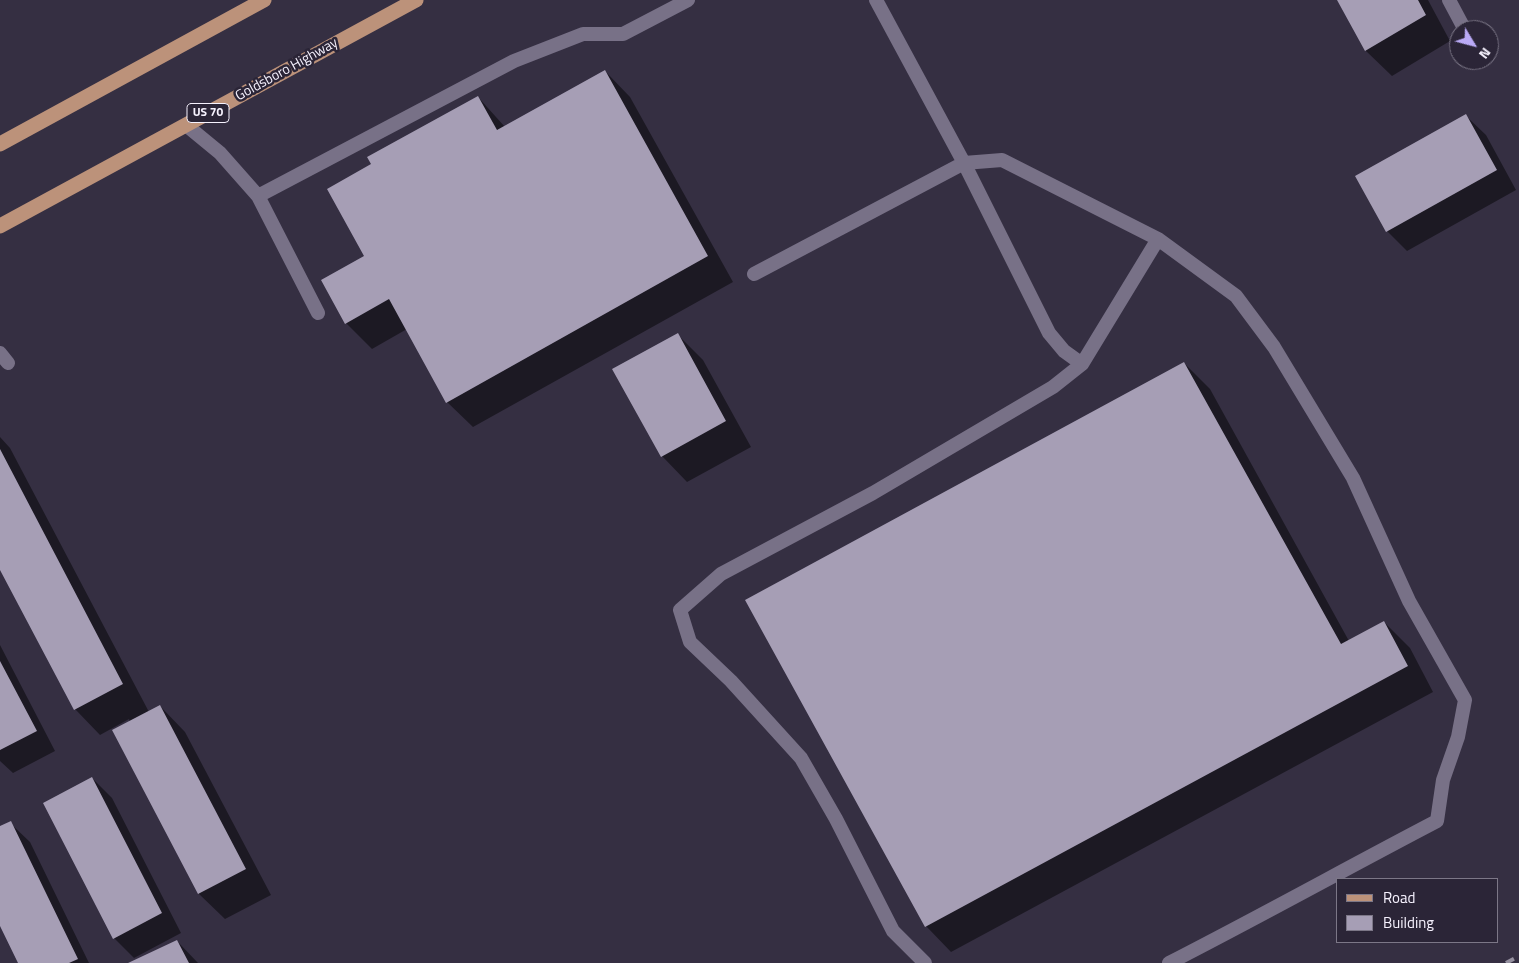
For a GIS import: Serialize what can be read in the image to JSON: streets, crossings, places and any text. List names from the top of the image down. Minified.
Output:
{"streets":{"main road":["Goldsboro Highway","US 70"]},"legend":["Road","Building"],"north":"bottom right"}
